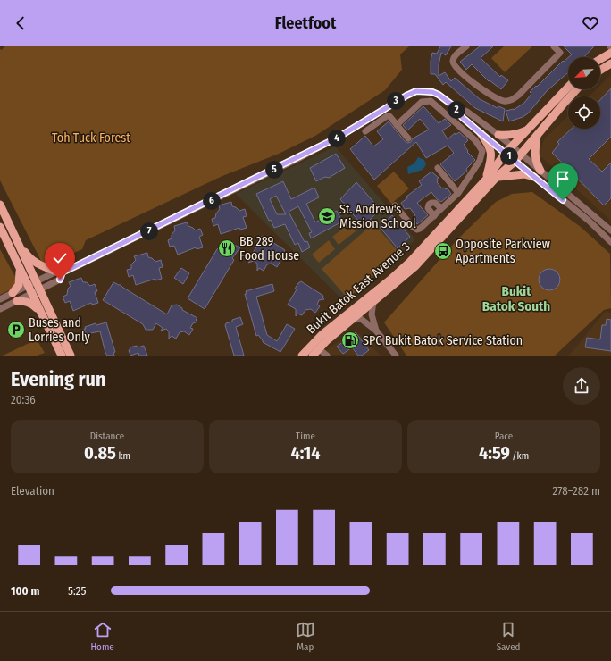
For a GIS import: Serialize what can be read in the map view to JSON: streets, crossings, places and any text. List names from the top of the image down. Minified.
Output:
{"streets":{"main road":["Bukit Batok East Avenue 3"]},"districts":["Bukit Batok South"],"parks":["Toh Tuck Forest"],"places":{"school or university":["St. Andrew's Mission School"],"restaurant":["BB 289 Food House"],"bus stop":["Opposite Parkview Apartments"],"parking":["Buses and Lorries Only"],"fuel station":["SPC Bukit Batok Service Station"]},"north":"bottom left","page":{"header":"Fleetfoot","pins":["3","2","4","1","5","6","7"],"heading":["Evening run","20:36"],"stats":[["Distance","0.85 km"],["Time","4:14"],["Pace","4:59 /km"]],"chart":["Elevation","278–282 m"],"list":[{"name":"100 m","note":"5:25"}],"tabs":["Home","Map","Saved"]}}
